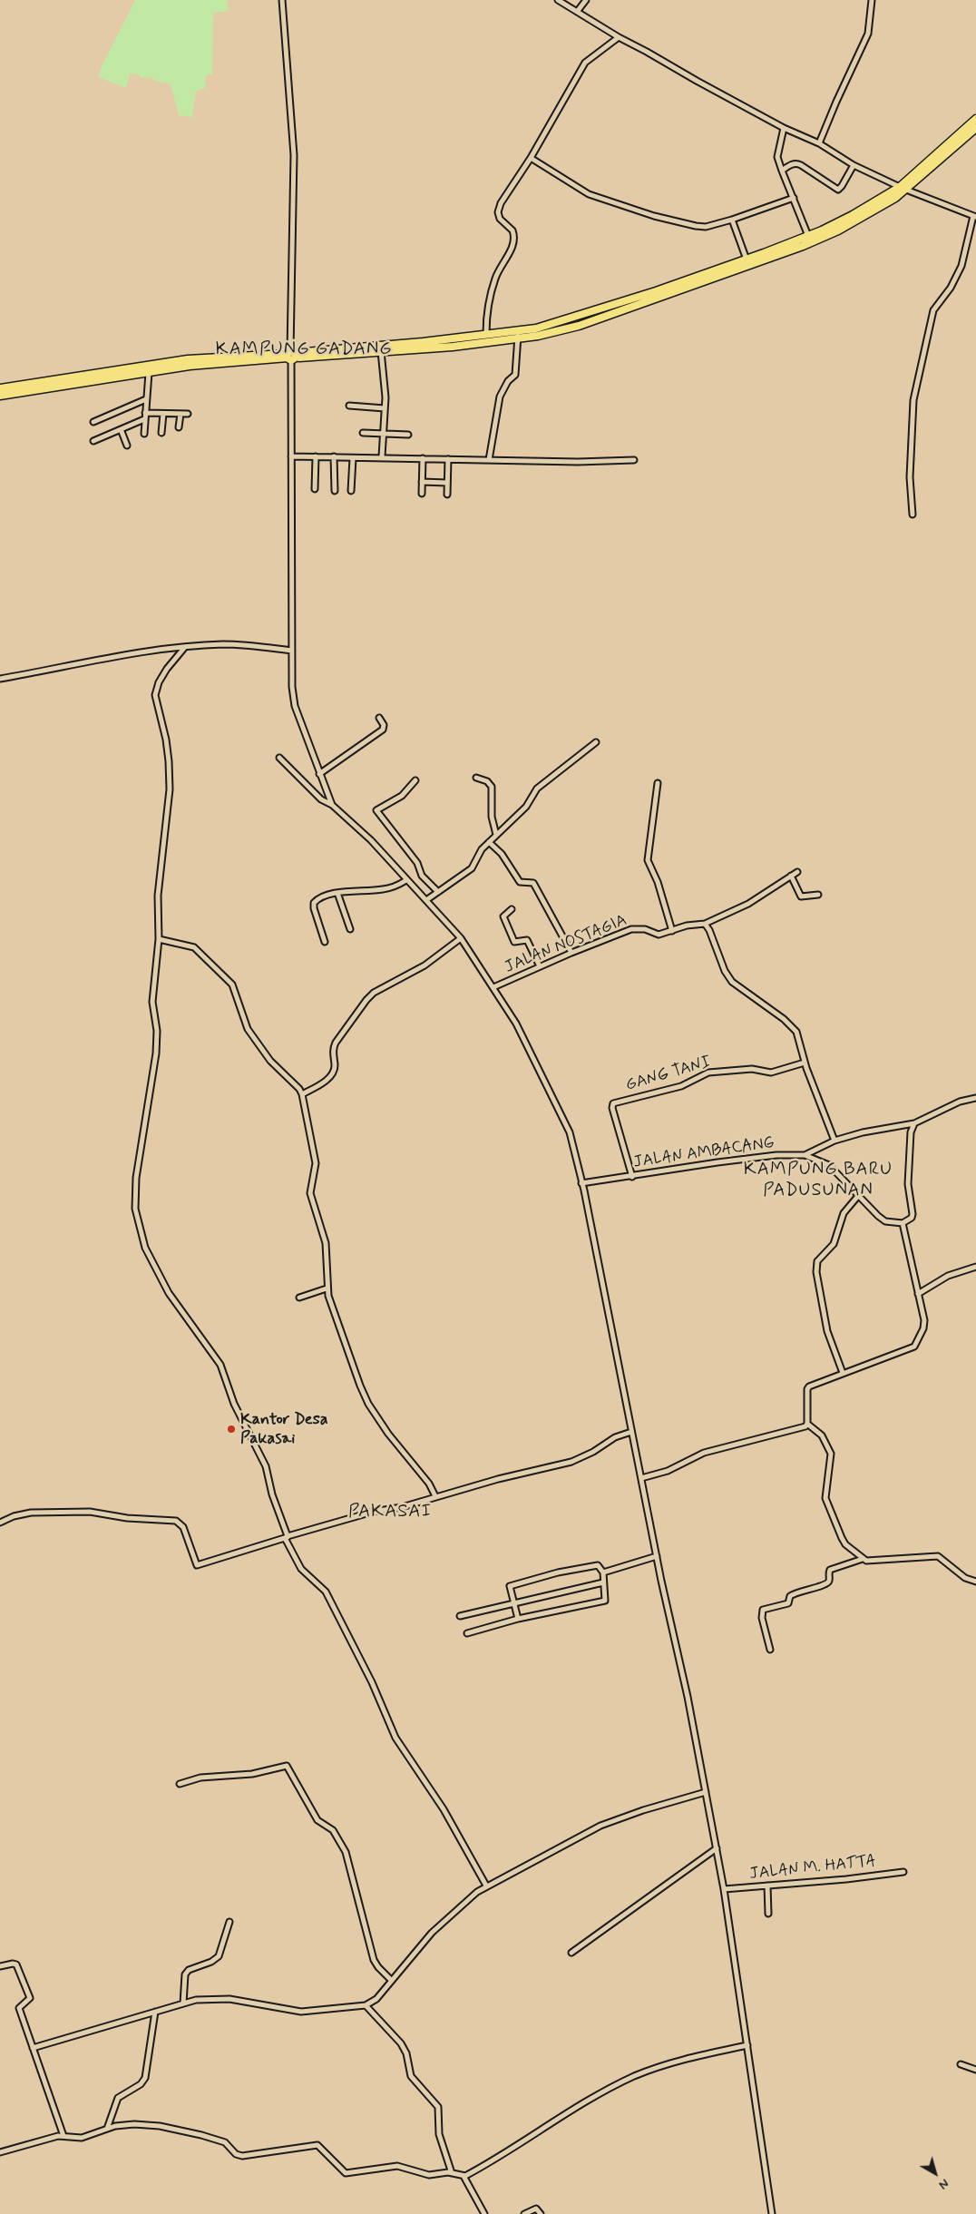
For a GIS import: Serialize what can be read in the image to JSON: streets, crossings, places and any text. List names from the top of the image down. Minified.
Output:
{"streets":{"street":["JALAN NOSTAGIA","GANG TANI","JALAN AMBACANG","JALAN M. HATTA"]},"crossings":[["GANG TANI","JALAN AMBACANG"]],"districts":["KAMPUNG GADANG","KAMPUNG BARU PADUSUNAN","PAKASAI"],"places":["Kantor Desa Pakasai"],"north":"bottom right"}
